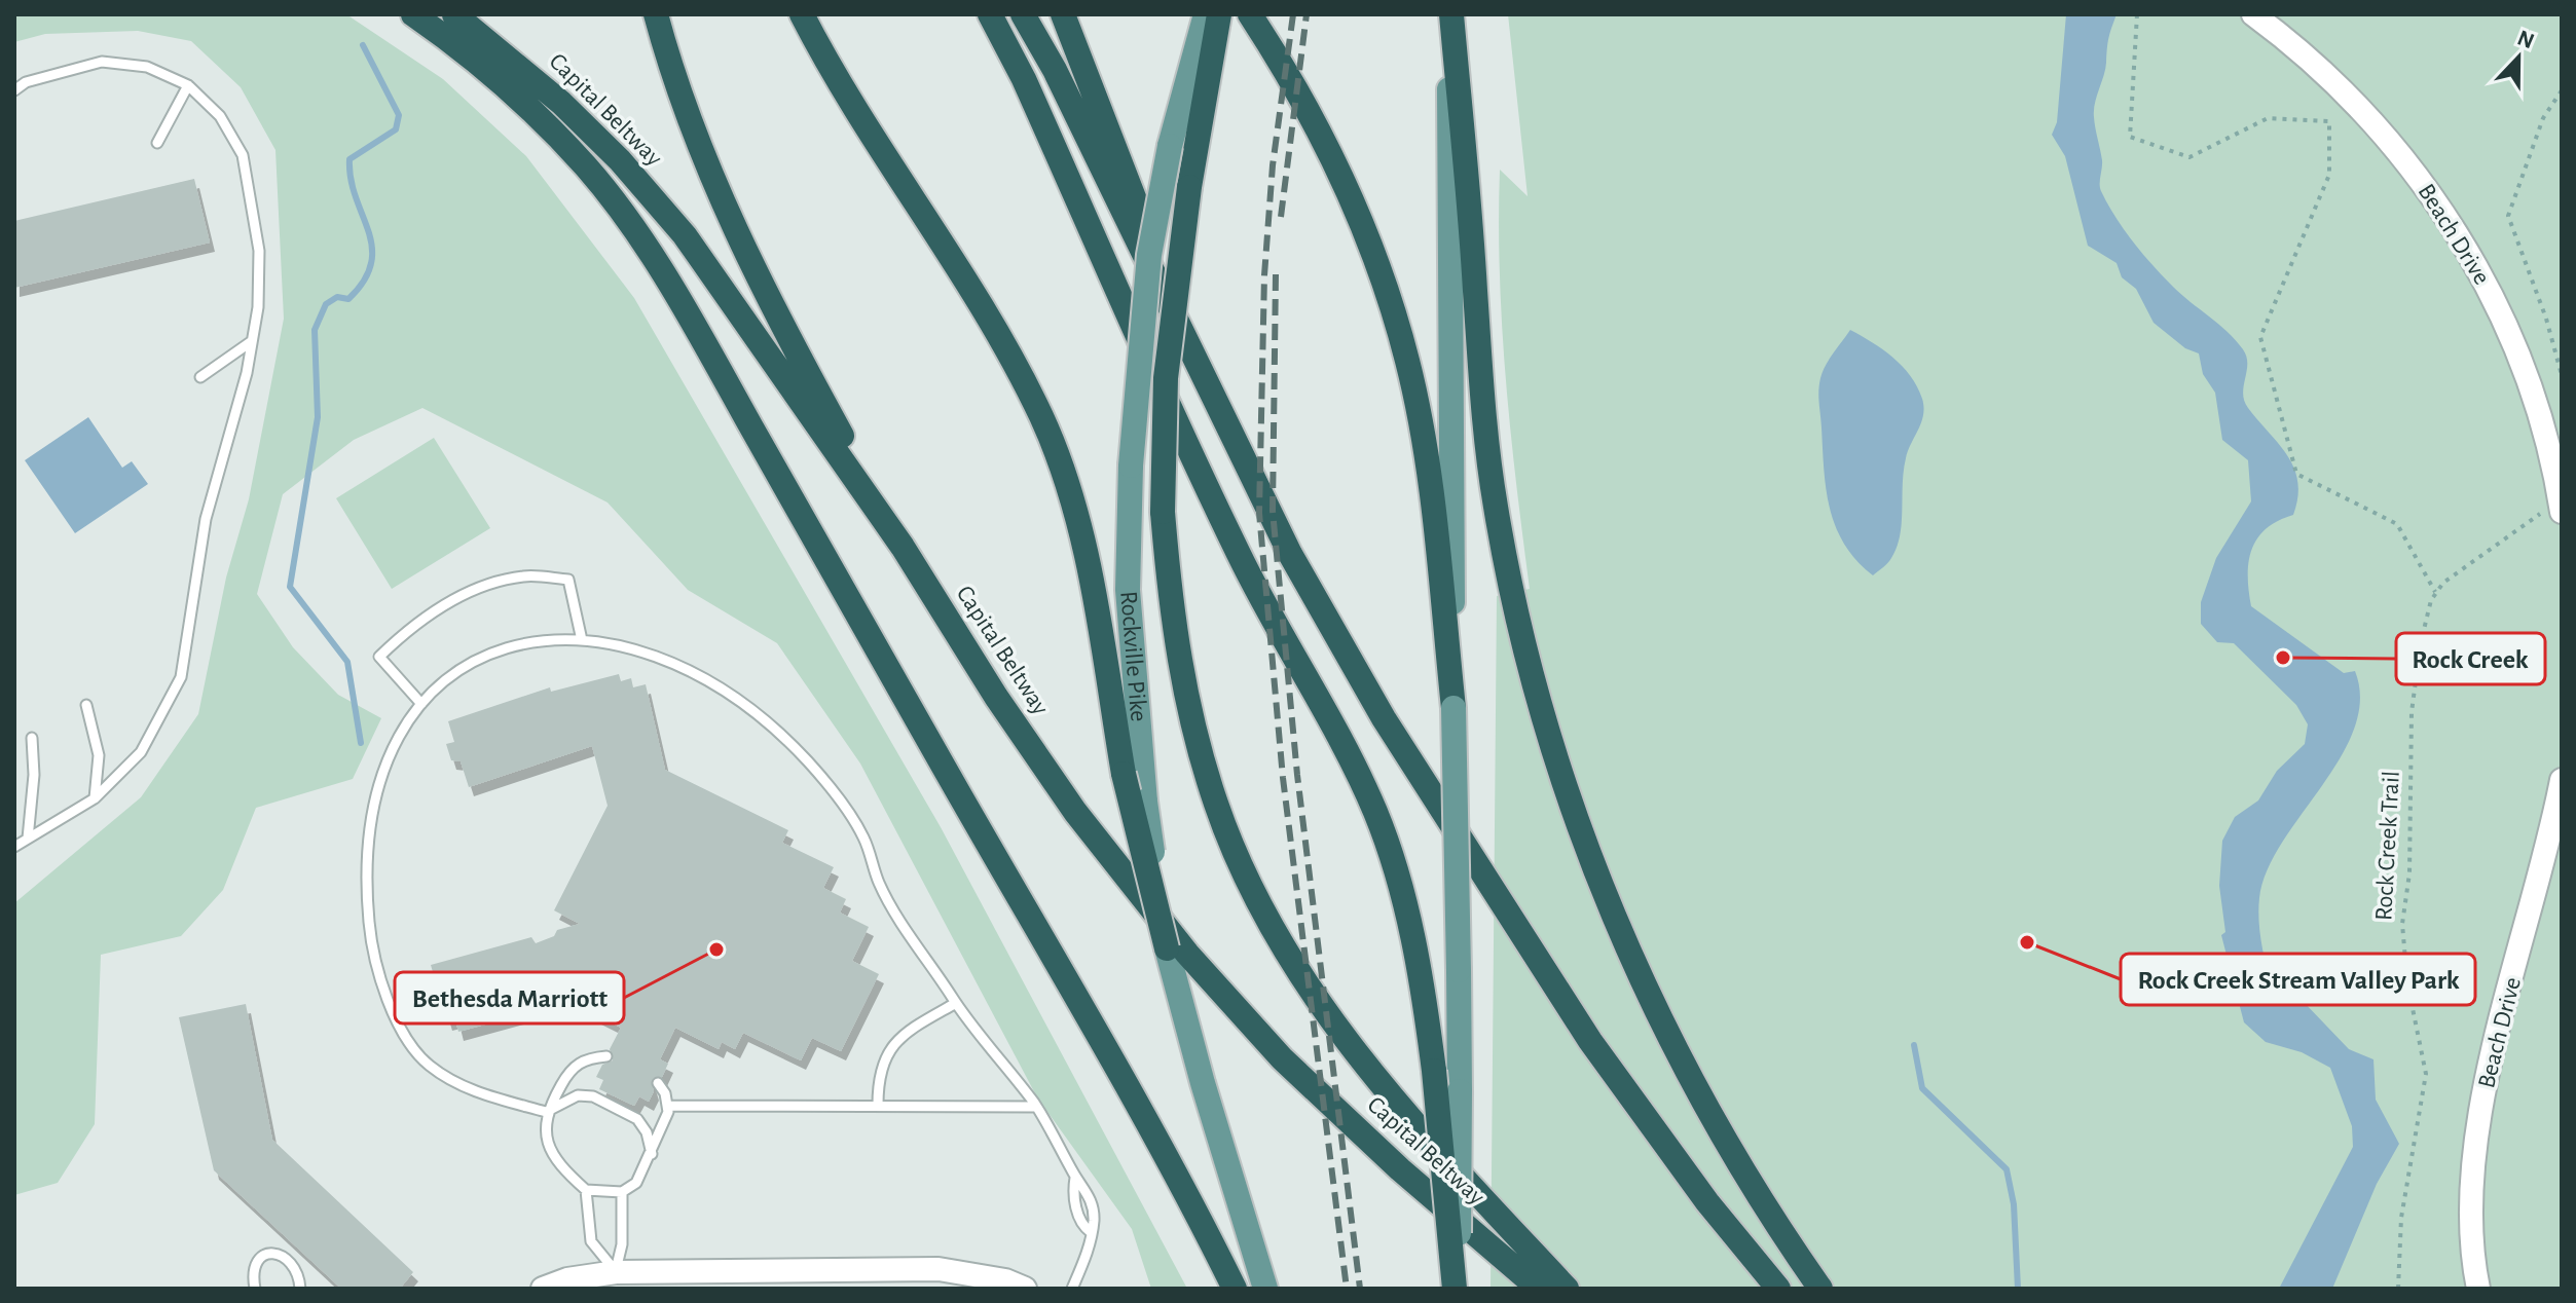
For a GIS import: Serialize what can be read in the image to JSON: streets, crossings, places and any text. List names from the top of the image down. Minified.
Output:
{"streets":{"highway":["Capital Beltway"],"main road":["Rockville Pike"],"street":["Beach Drive"],"path":["Rock Creek Trail"]},"places":["Rock Creek","Rock Creek Stream Valley Park","Bethesda Marriott"],"north":"top"}
